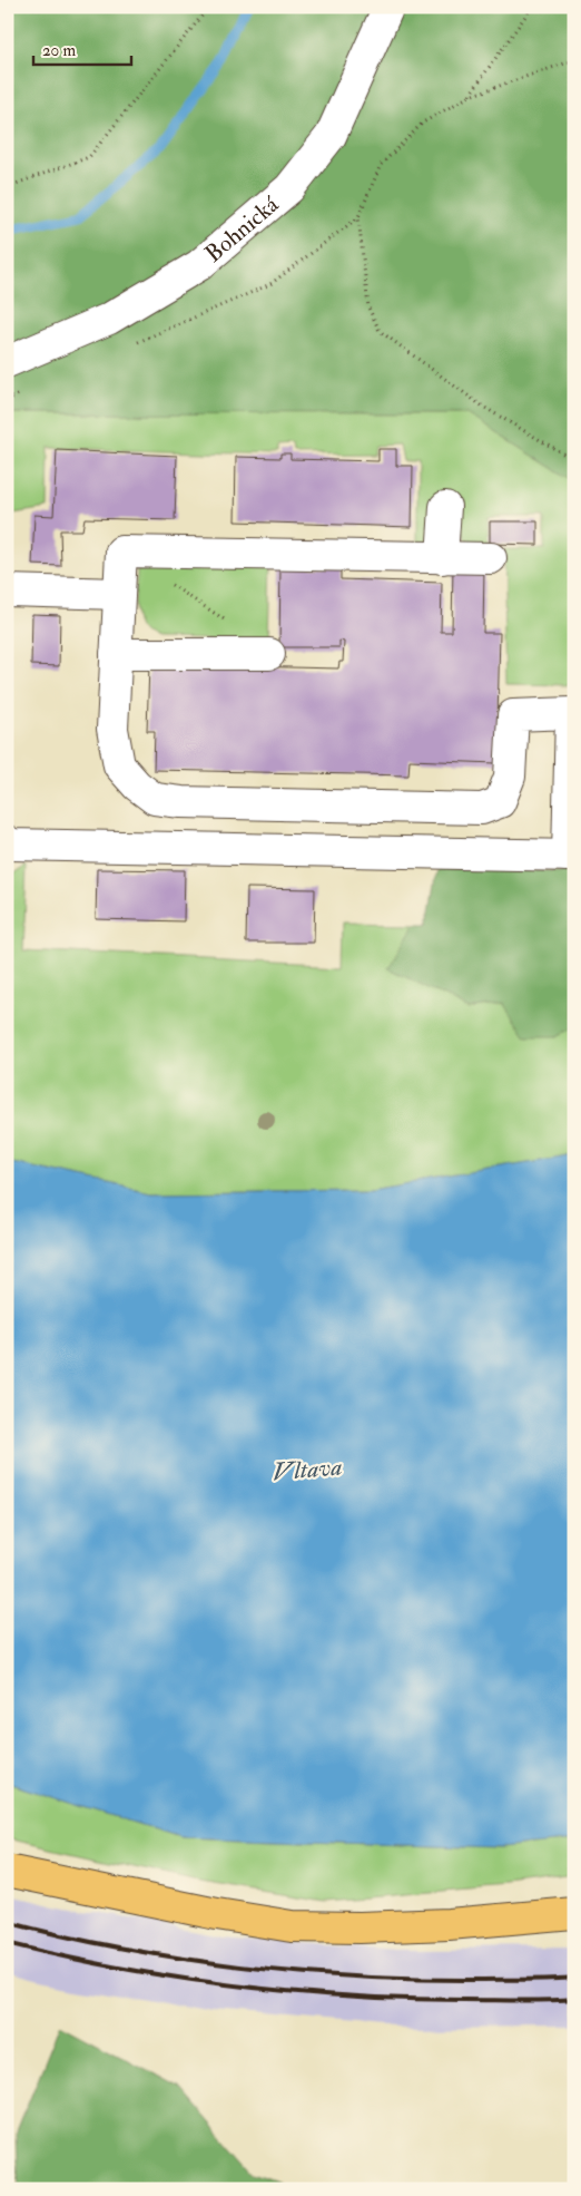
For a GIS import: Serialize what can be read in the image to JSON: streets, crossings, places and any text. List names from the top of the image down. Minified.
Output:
{"streets":{"street":["Bohnická"]},"water":["Vltava"],"scale_bar":"20 m"}
